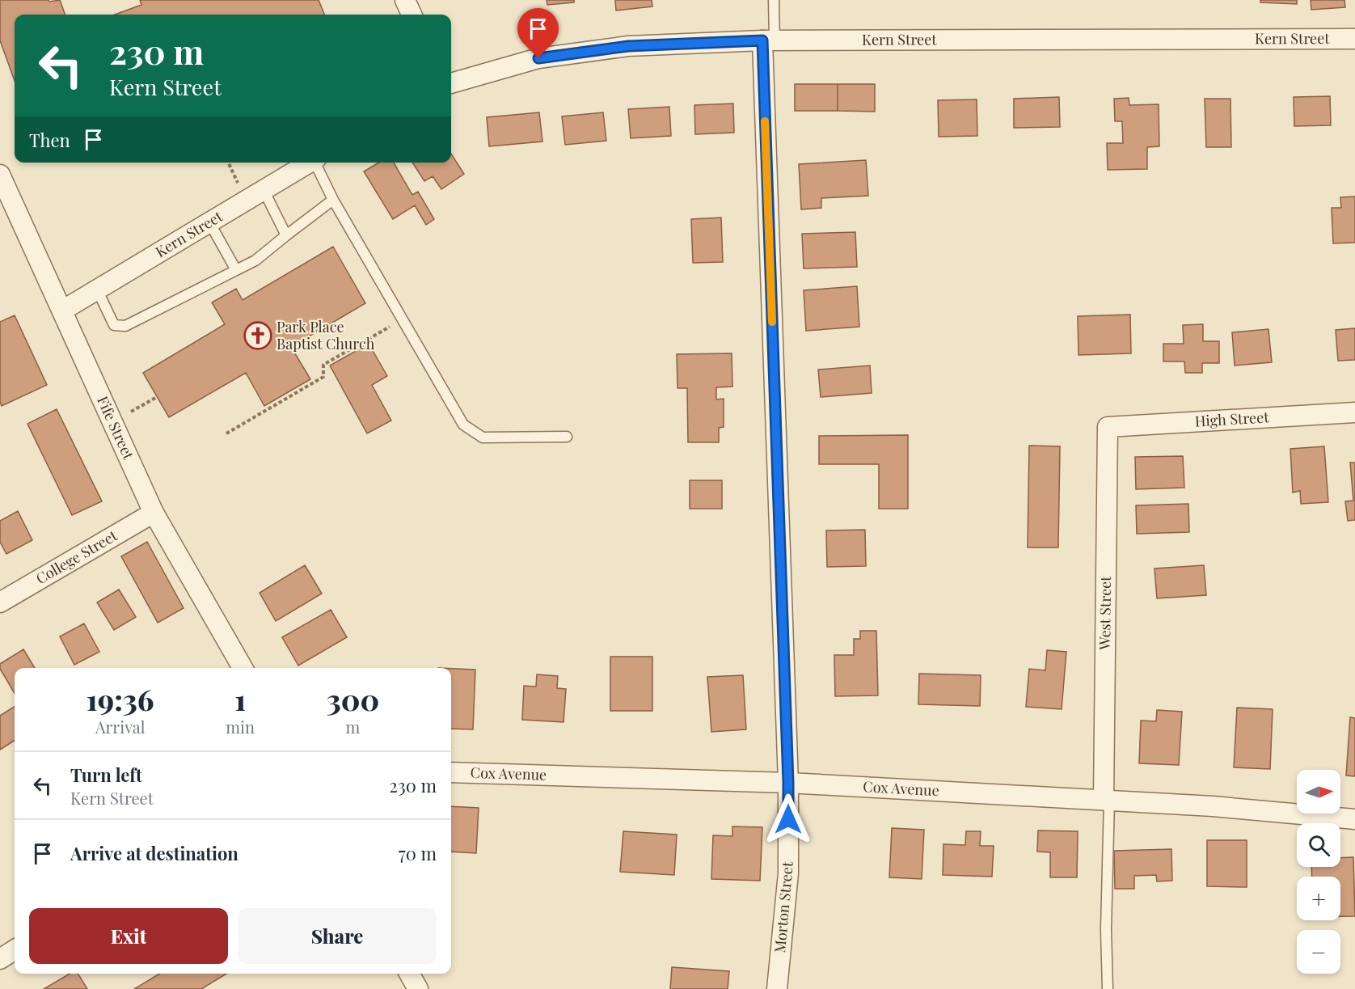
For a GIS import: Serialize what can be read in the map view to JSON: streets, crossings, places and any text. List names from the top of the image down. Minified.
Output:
{"streets":{"street":["Kern Street","High Street","Fife Street","College Street","West Street","Cox Avenue","Morton Street"]},"crossings":[["Kern Street","Fife Street"],["Kern Street","Morton Street"],["High Street","West Street"],["Fife Street","College Street"],["West Street","Cox Avenue"],["Cox Avenue","Morton Street"]],"places":{"church":["Park Place Baptist Church"]},"north":"right","page":{"turn":["230 m","Kern Street"],"then":"Then","eta":["19:36","Arrival","1","min","300","m"],"list":[{"name":"Turn left","note":"Kern Street","value":"230 m"},{"name":"Arrive at destination","value":"70 m"}],"map_buttons":["+","−"],"buttons":["Exit","Share"]}}
